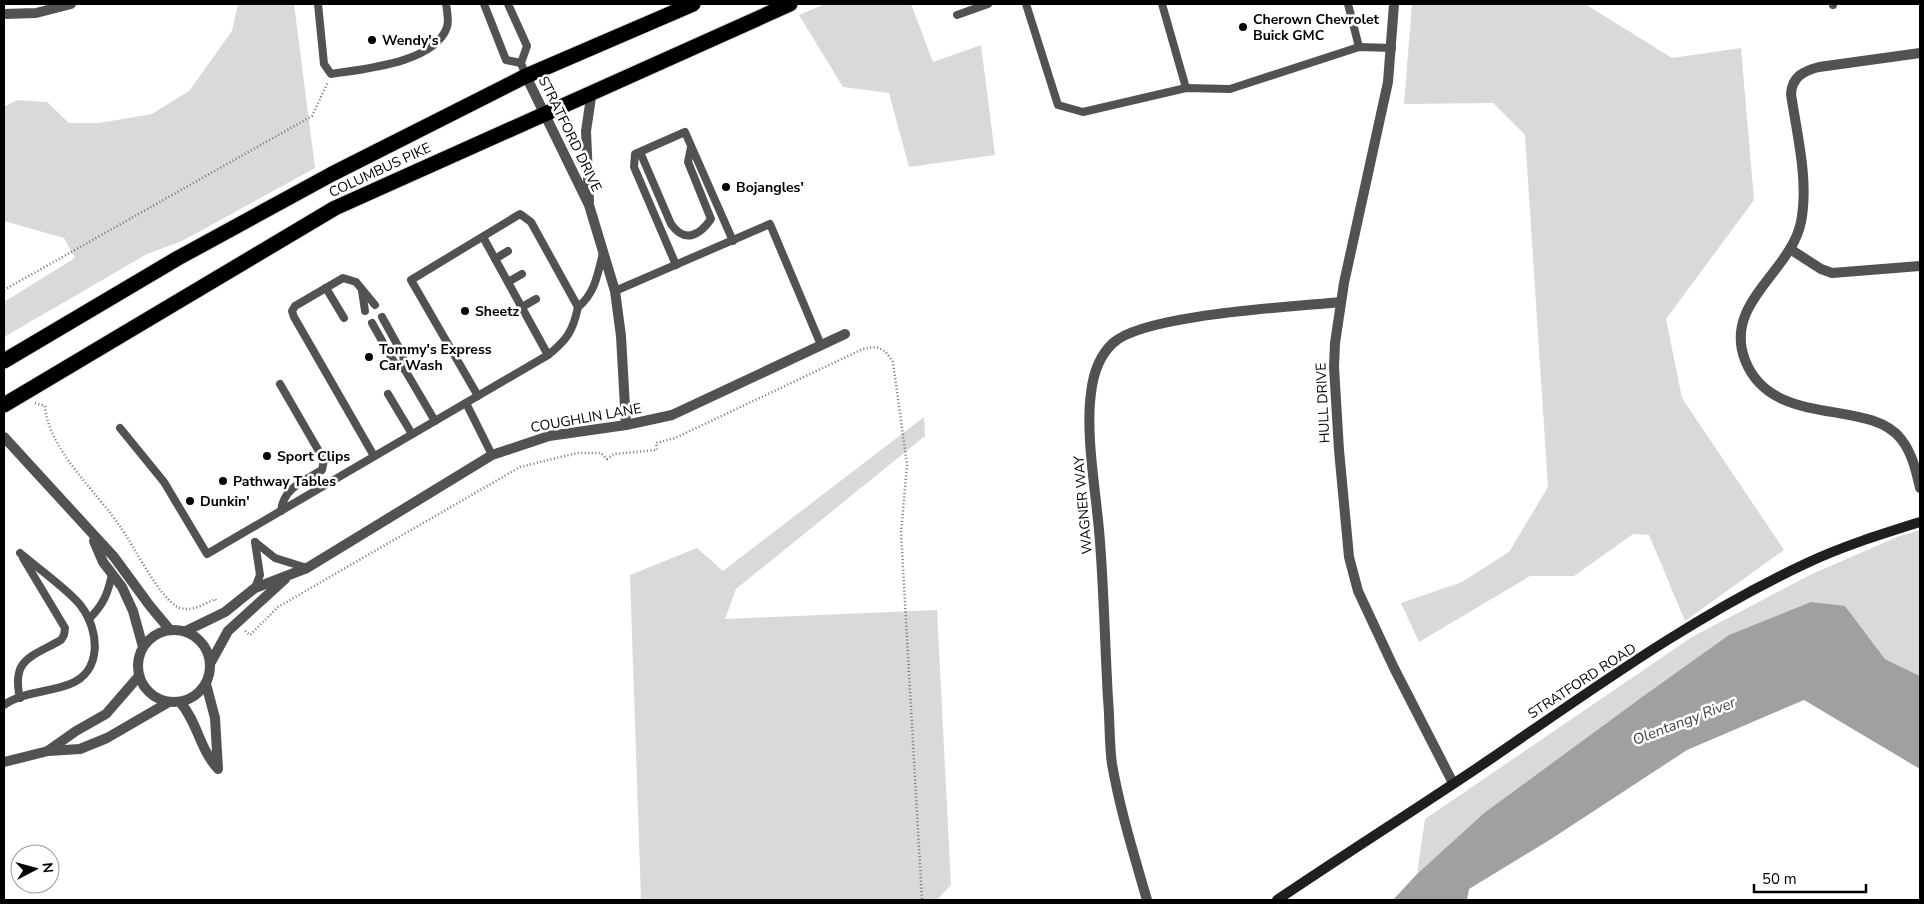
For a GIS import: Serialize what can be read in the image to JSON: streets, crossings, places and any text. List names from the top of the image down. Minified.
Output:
{"streets":{"highway":["COLUMBUS PIKE"],"street":["STRATFORD DRIVE","HULL DRIVE","COUGHLIN LANE","WAGNER WAY","STRATFORD ROAD"]},"crossings":[["STRATFORD DRIVE","COLUMBUS PIKE"],["STRATFORD DRIVE","COUGHLIN LANE"],["HULL DRIVE","WAGNER WAY"],["HULL DRIVE","STRATFORD ROAD"]],"water":["Olentangy River"],"places":["Cherown Chevrolet Buick GMC","Wendy's","Bojangles'","Sheetz","Tommy's Express Car Wash","Sport Clips","Pathway Tables","Dunkin'"],"scale_bar":"50 m","north":"right"}
